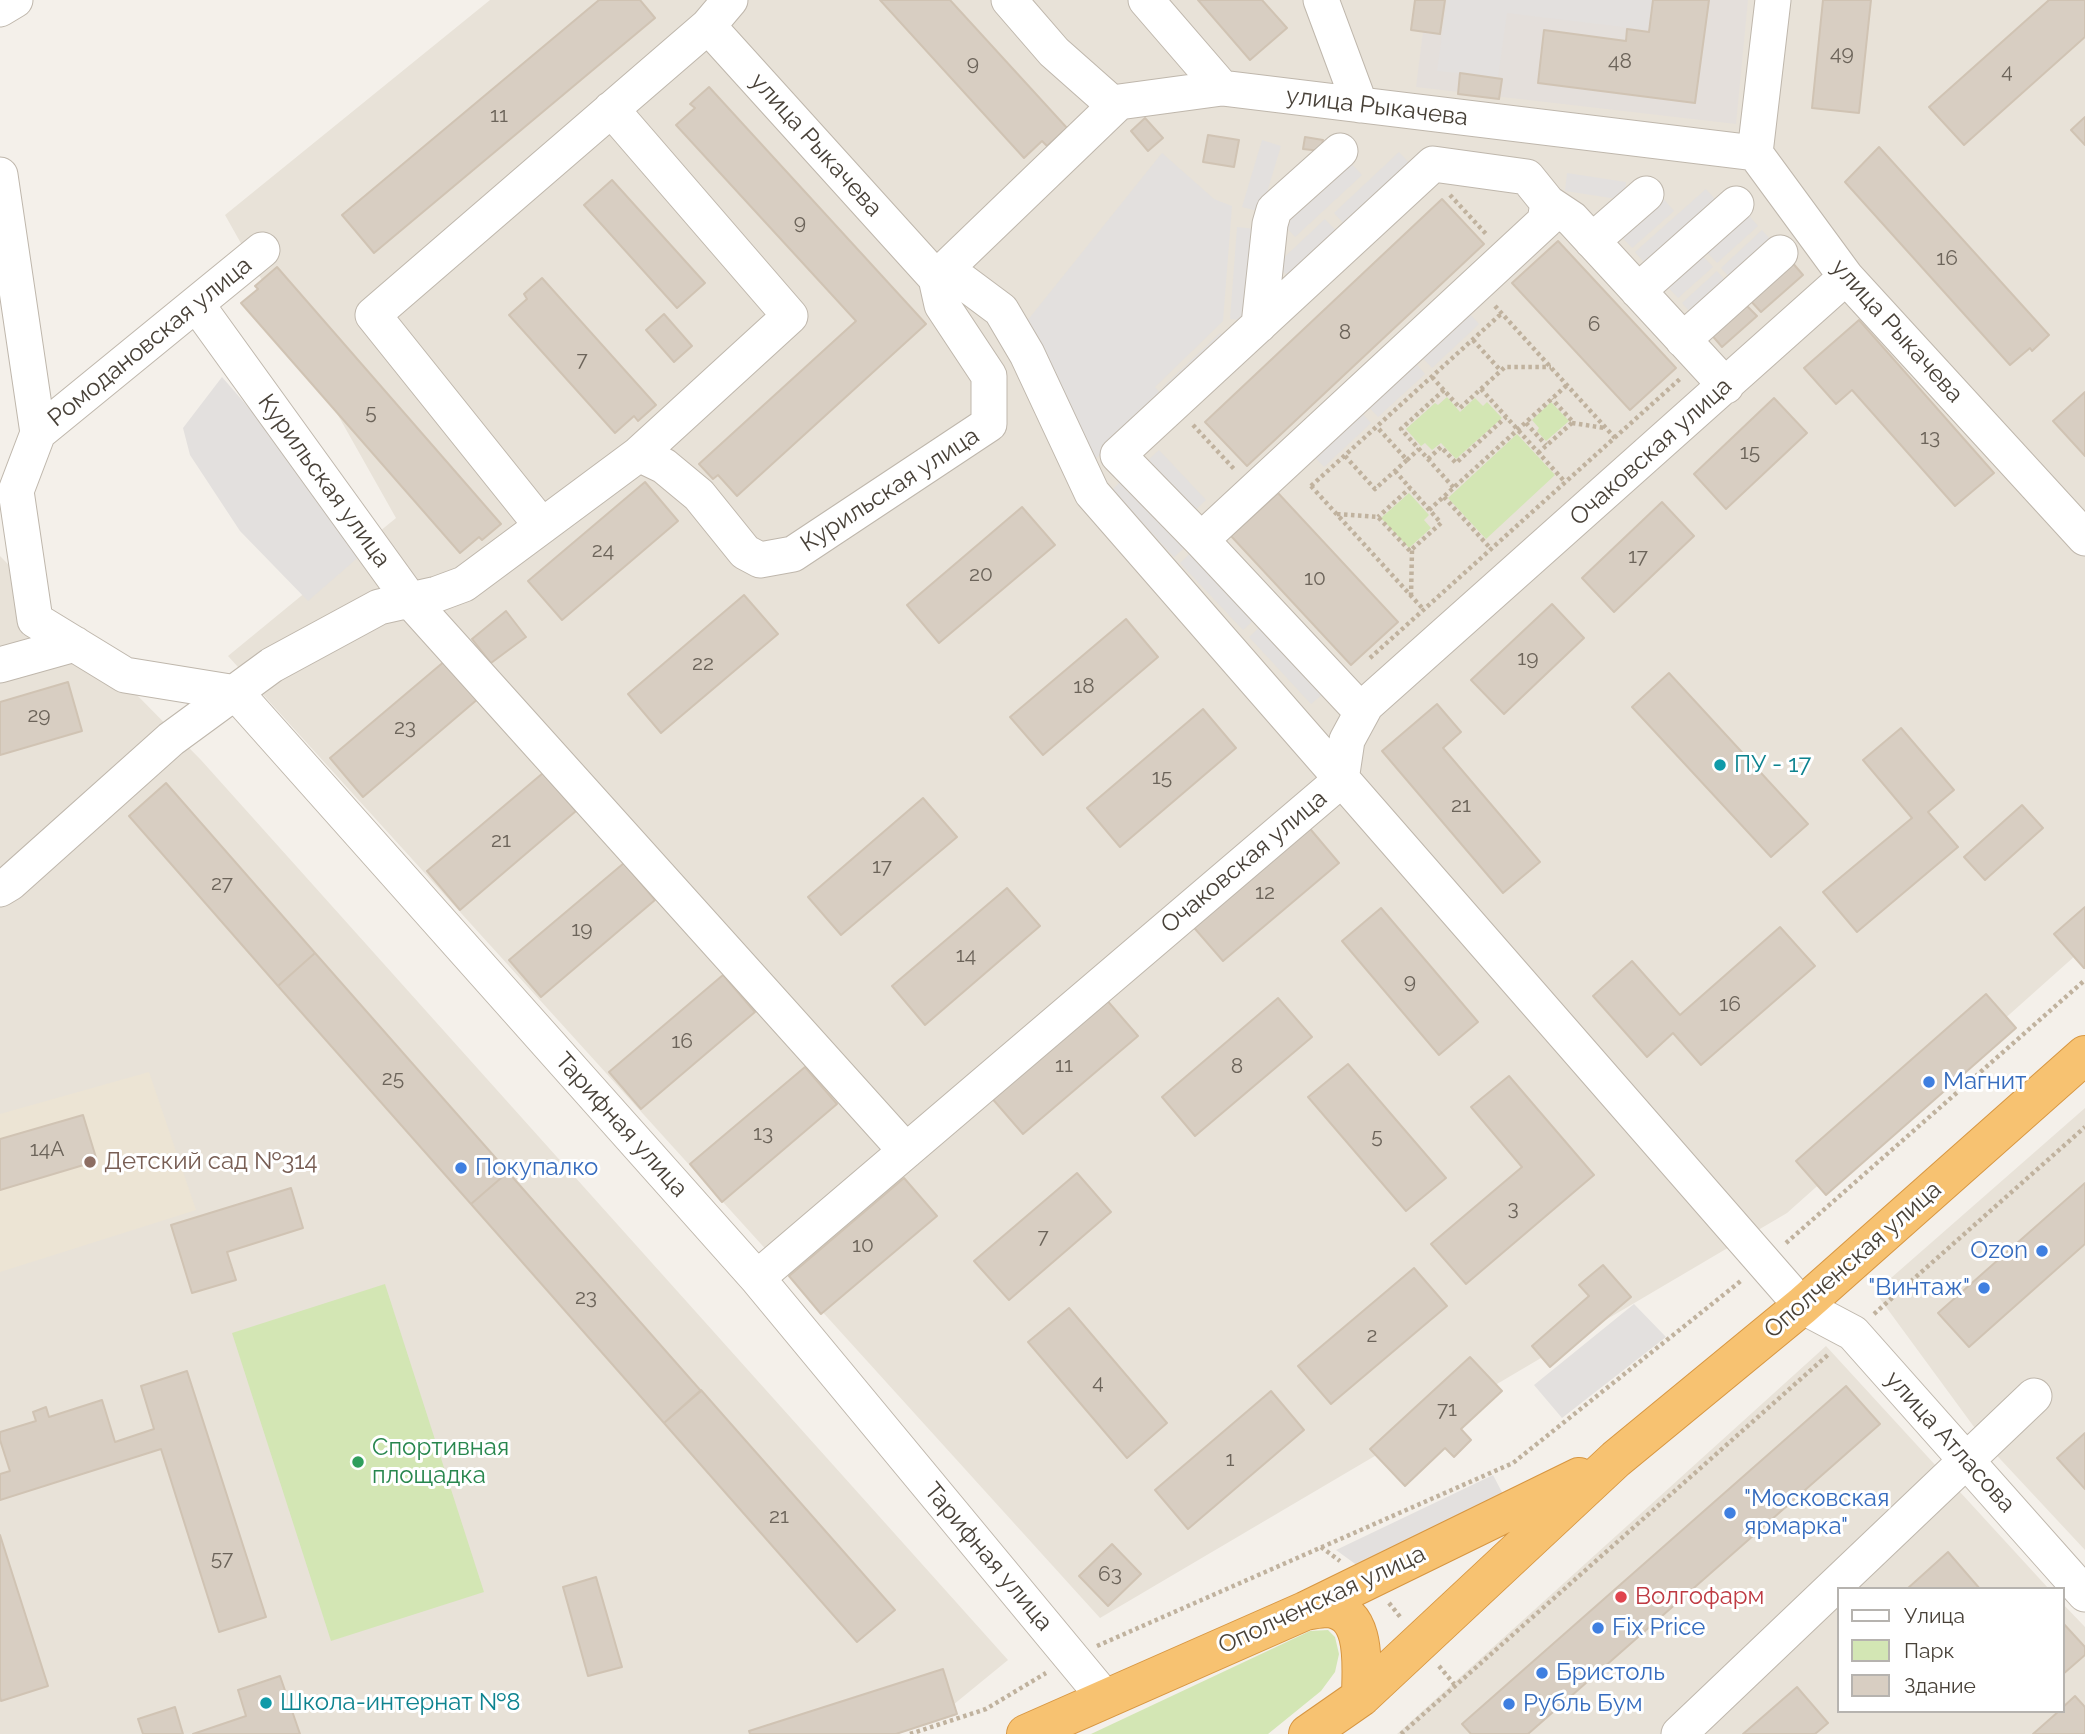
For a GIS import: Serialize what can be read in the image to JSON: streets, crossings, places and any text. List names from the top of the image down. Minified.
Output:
{"streets":{"highway":["Ополченская улица"],"street":["улица Рыкачева","Ромодановская улица","Очаковская улица","Курильская улица","Тарифная улица","улица Атласова"]},"crossings":[["улица Рыкачева","Очаковская улица"],["улица Рыкачева","Курильская улица"],["Ромодановская улица","Курильская улица"],["Очаковская улица","Курильская улица"],["Очаковская улица","Тарифная улица"],["Тарифная улица","Ополченская улица"],["Ополченская улица","улица Атласова"]],"places":["ПУ - 17","Магнит","Детский сад №314","Покупалко","Ozon","\"Винтаж\"","Спортивная площадка","\"Московская ярмарка\"","Волгофарм","Fix Price","Бристоль","Школа-интернат №8","Рубль Бум"],"house_numbers":["49","48","9","4","11","9","16","6","8","7","5","13","15","24","17","20","10","19","22","18","29","23","15","21","21","17","27","12","19","14","9","16","16","11","8","25","13","5","14А","3","7","10","23","2","4","71","1","21","57","63"],"legend":["Улица","Парк","Здание"]}
